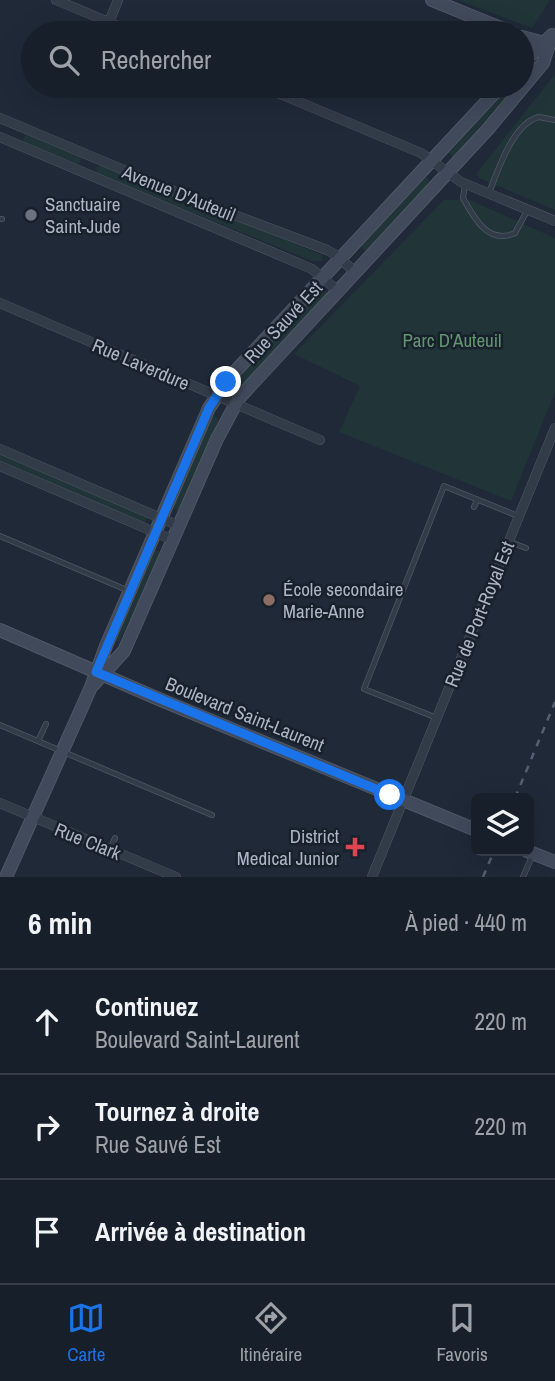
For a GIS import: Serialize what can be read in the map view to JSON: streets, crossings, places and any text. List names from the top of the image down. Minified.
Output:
{"streets":{"main road":["Rue Sauvé Est","Boulevard Saint-Laurent"],"street":["Avenue D'Auteuil","Rue Laverdure","Rue de Port-Royal Est","Rue Clark"]},"crossings":[["Avenue D'Auteuil","Rue Sauvé Est"],["Rue Sauvé Est","Rue Laverdure"],["Rue Sauvé Est","Boulevard Saint-Laurent"],["Rue de Port-Royal Est","Boulevard Saint-Laurent"]],"parks":["Parc D'Auteuil"],"places":{"other":["Sanctuaire Saint-Jude","École secondaire Marie-Anne"],"health":["District Medical Junior"]},"page":{"search":"Rechercher","heading":["6 min","À pied · 440 m"],"list":[["Continuez","Boulevard Saint-Laurent","220 m"],["Tournez à droite","Rue Sauvé Est","220 m"],"Arrivée à destination"],"nav":["Carte","Itinéraire","Favoris"]}}
